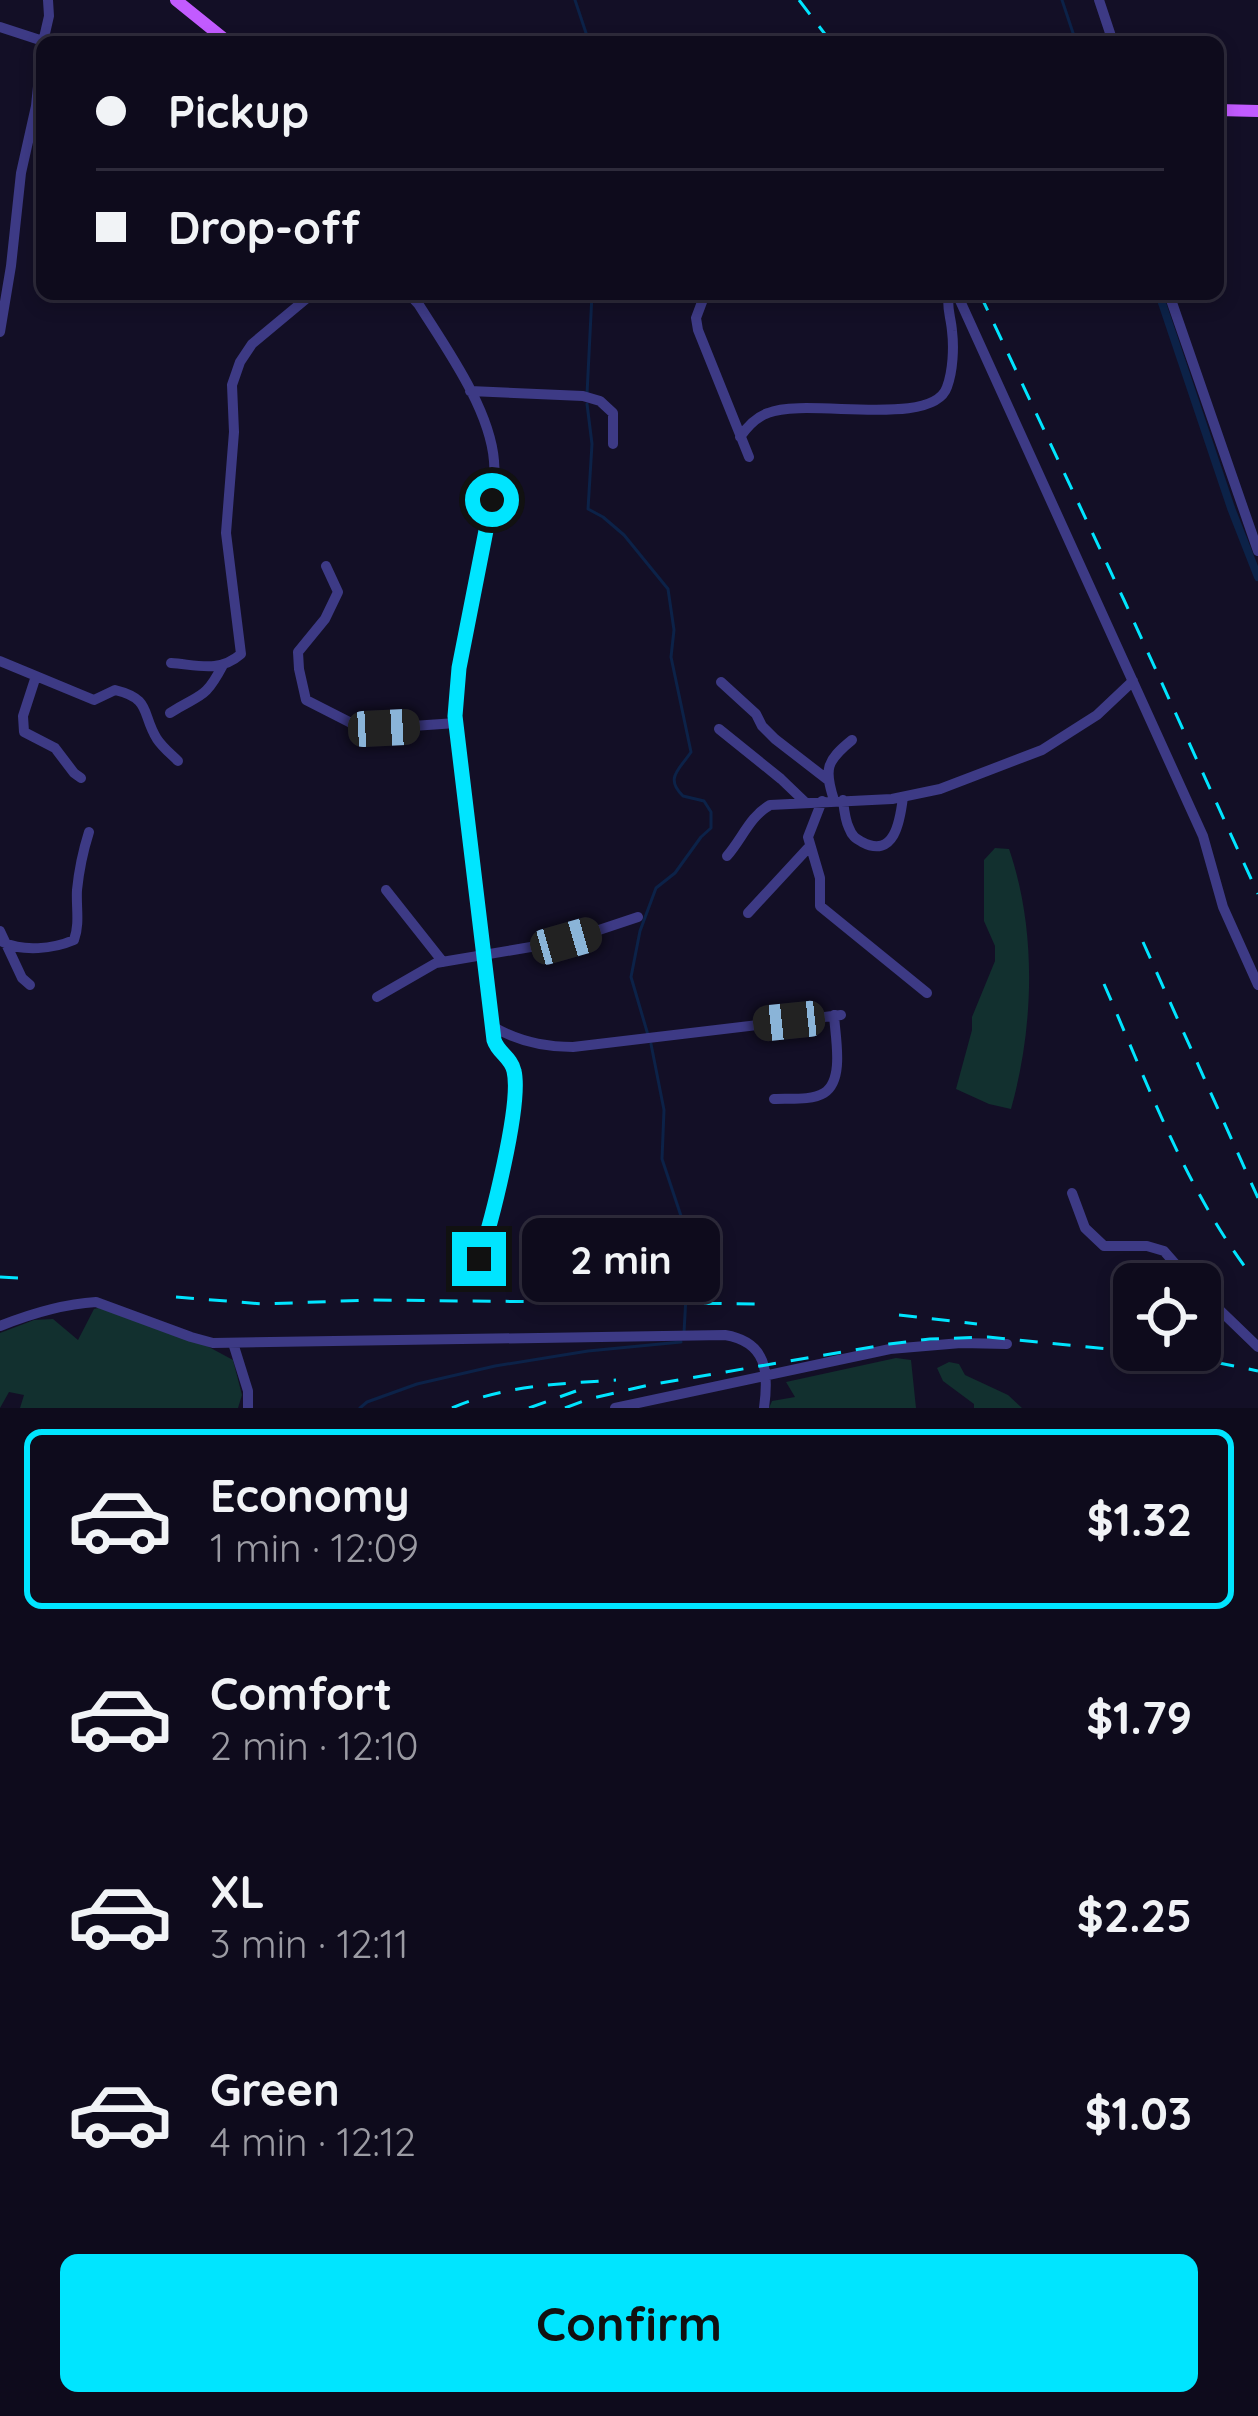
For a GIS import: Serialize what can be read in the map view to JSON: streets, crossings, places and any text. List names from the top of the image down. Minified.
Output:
{"page":{"banner":["Pickup","Drop-off"],"bubble":"2 min","list":[{"name":"Economy","note":"1 min · 12:09","value":"$1.32"},{"name":"Comfort","note":"2 min · 12:10","value":"$1.79"},{"name":"XL","note":"3 min · 12:11","value":"$2.25"},{"name":"Green","note":"4 min · 12:12","value":"$1.03"}],"buttons":"Confirm"}}
